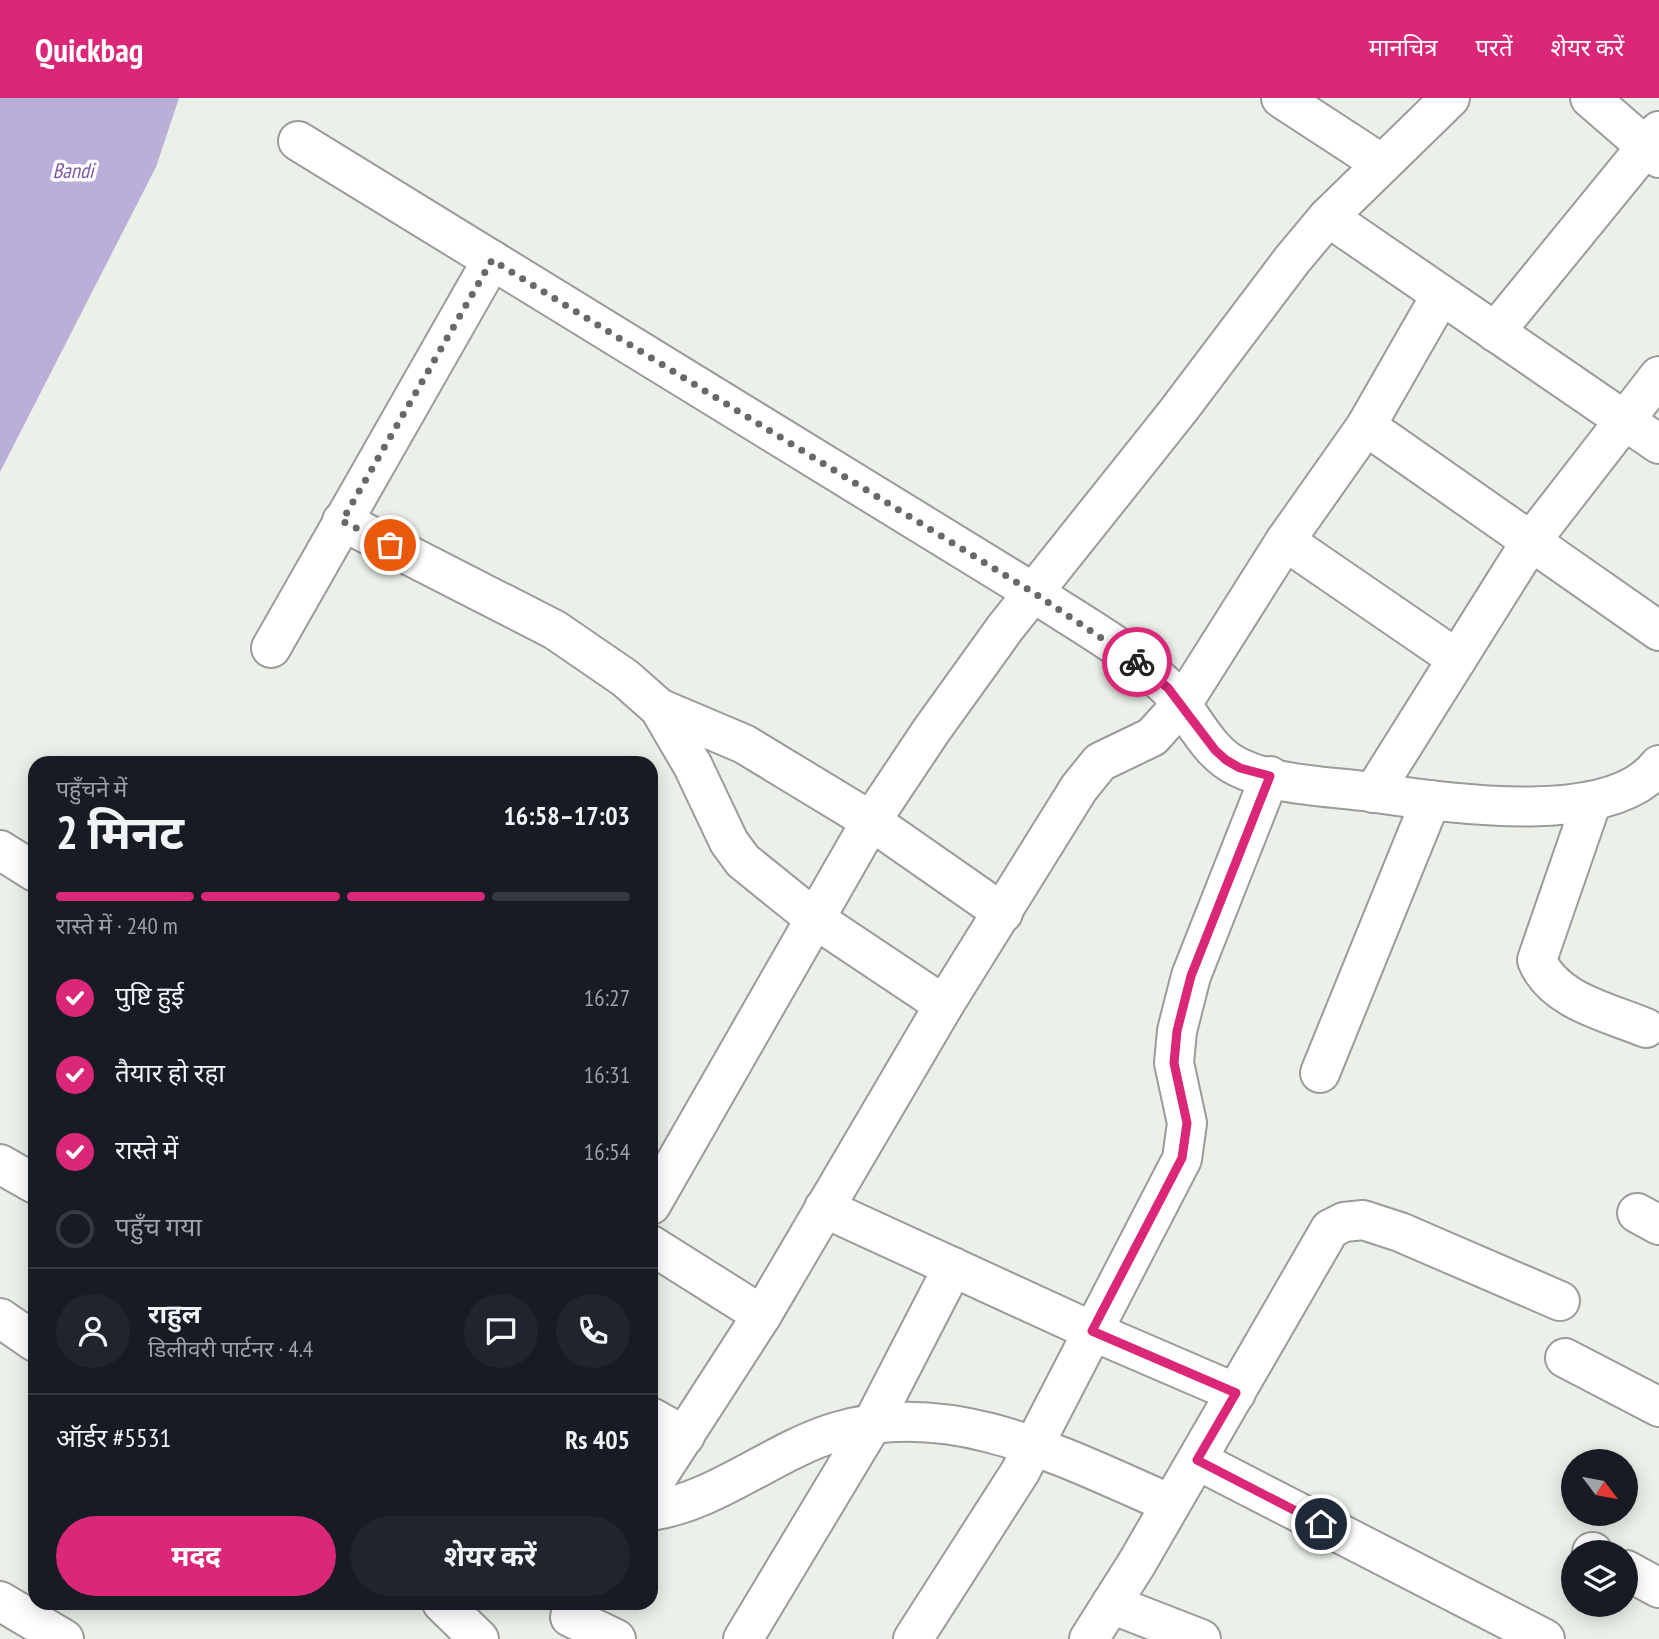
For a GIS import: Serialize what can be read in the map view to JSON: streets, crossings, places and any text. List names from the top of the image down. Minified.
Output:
{"water":["Bandi"],"north":"bottom right","page":{"header":"Quickbag","nav":["मानचित्र","परतें","शेयर करें"],"heading":["2 मिनट","पहुँचने में","16:58–17:03"],"panel":["राहुल","डिलीवरी पार्टनर · 4.4","ऑर्डर #5531","Rs 405"],"bar":"रास्ते में · 240 m","list":[["पुष्टि हुई","16:27"],["तैयार हो रहा","16:31"],["रास्ते में","16:54"],"पहुँच गया"],"buttons":["मदद","शेयर करें"]}}
